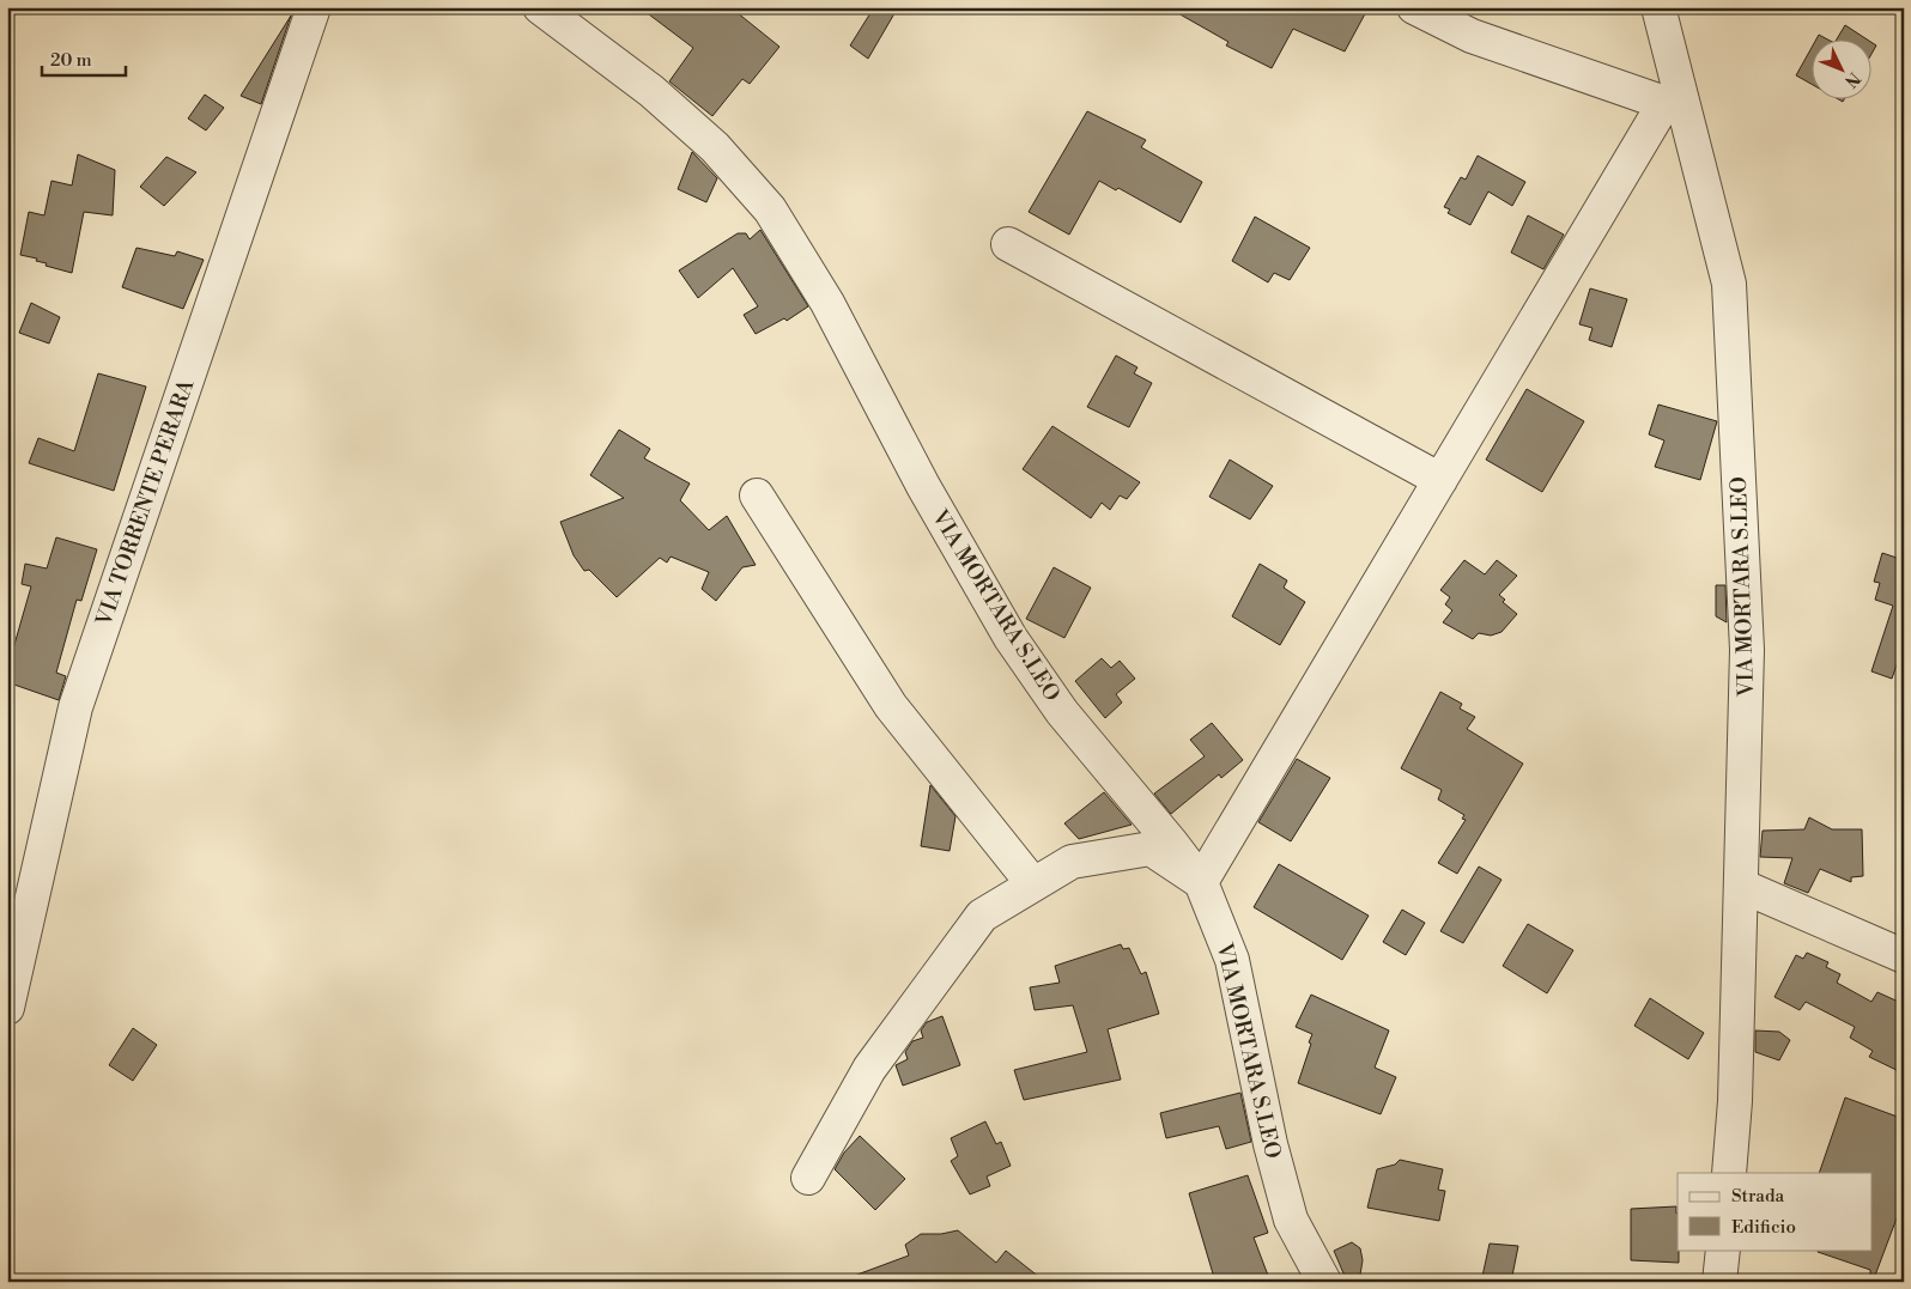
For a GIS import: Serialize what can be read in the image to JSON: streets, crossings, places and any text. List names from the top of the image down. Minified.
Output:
{"streets":{"street":["VIA TORRENTE PERARA","VIA MORTARA S.LEO"]},"legend":["Strada","Edificio"],"scale_bar":"20 m","north":"bottom right"}
